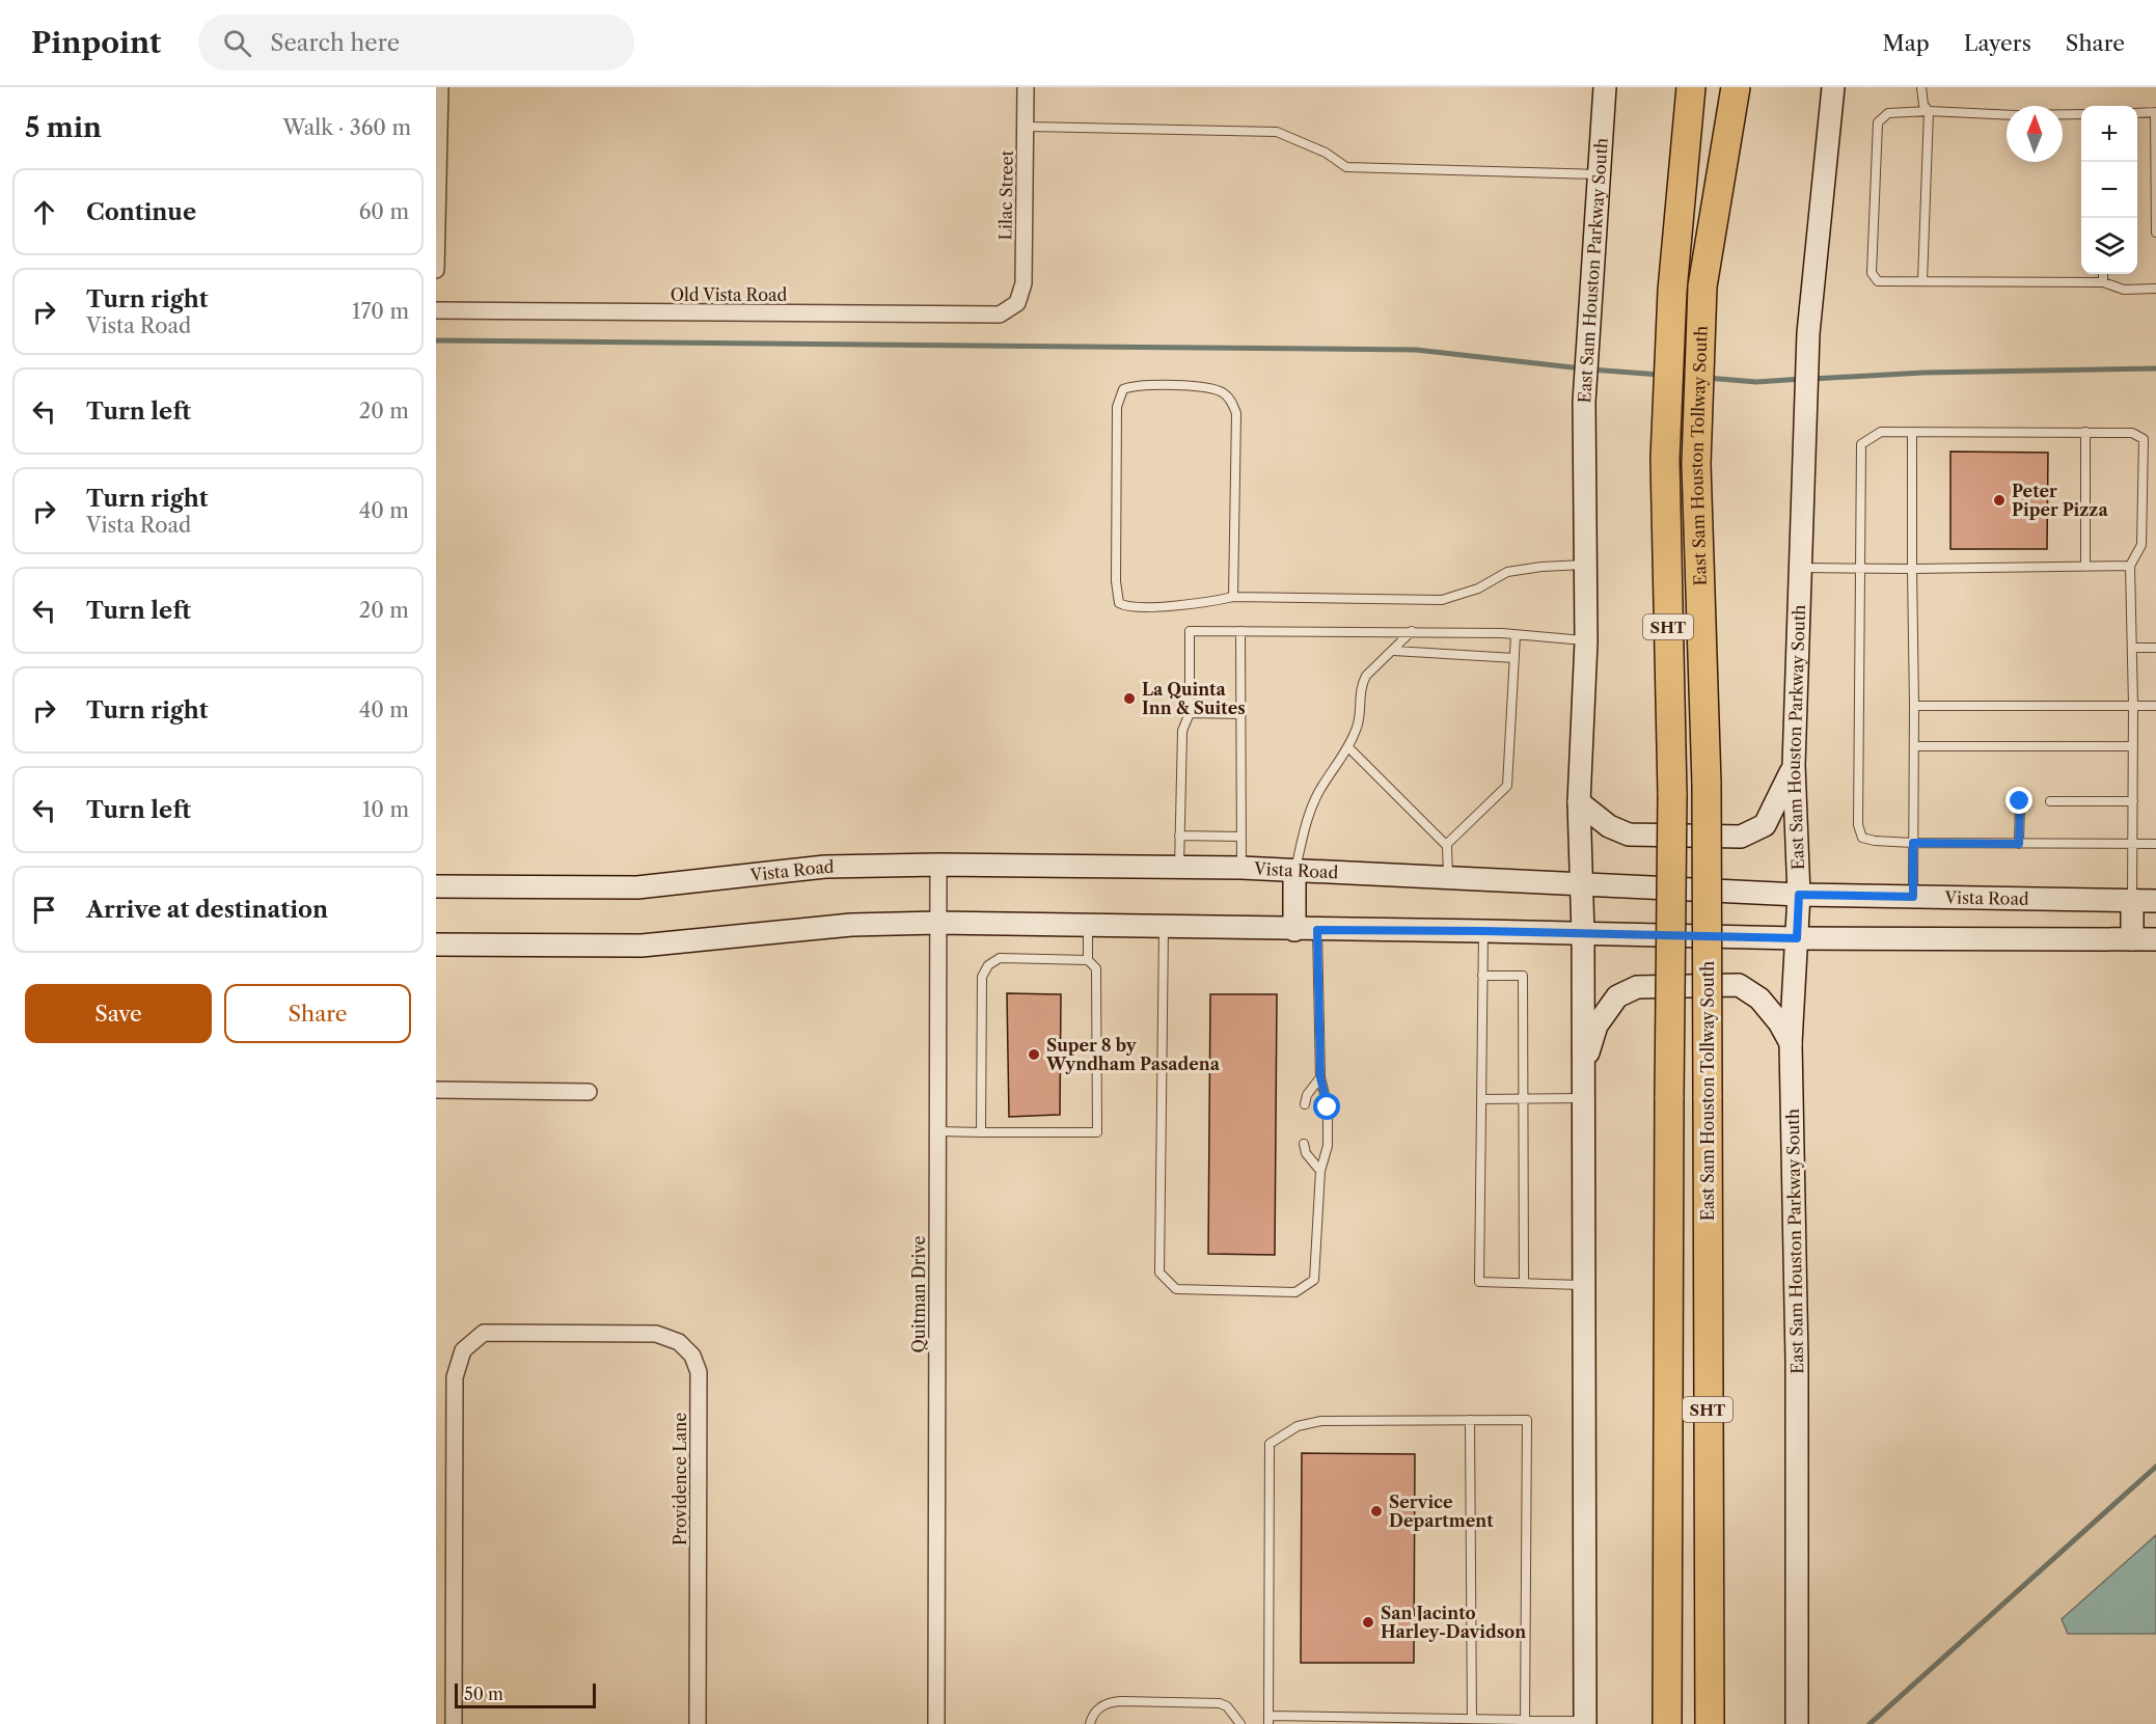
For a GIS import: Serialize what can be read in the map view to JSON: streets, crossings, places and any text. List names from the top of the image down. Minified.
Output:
{"streets":{"highway":["East Sam Houston Tollway South","SHT"],"main road":["East Sam Houston Parkway South","Vista Road"],"street":["Lilac Street","Old Vista Road","Quitman Drive","Providence Lane"]},"crossings":[["Lilac Street","Old Vista Road"],["East Sam Houston Parkway South","Vista Road"],["Vista Road","Quitman Drive"]],"places":["Peter Piper Pizza","La Quinta Inn & Suites","Super 8 by Wyndham Pasadena","Service Department","San Jacinto Harley-Davidson"],"scale_bar":"50 m","north":"top","page":{"header":"Pinpoint","search":"Search here","nav":["Map","Layers","Share"],"heading":["5 min","Walk · 360 m"],"map_buttons":["+","−"],"list":[["Continue","60 m"],["Turn right","Vista Road","170 m"],["Turn left","20 m"],["Turn right","Vista Road","40 m"],["Turn left","20 m"],["Turn right","40 m"],["Turn left","10 m"],"Arrive at destination"],"buttons":["Save","Share"],"scale":"50 m"}}
